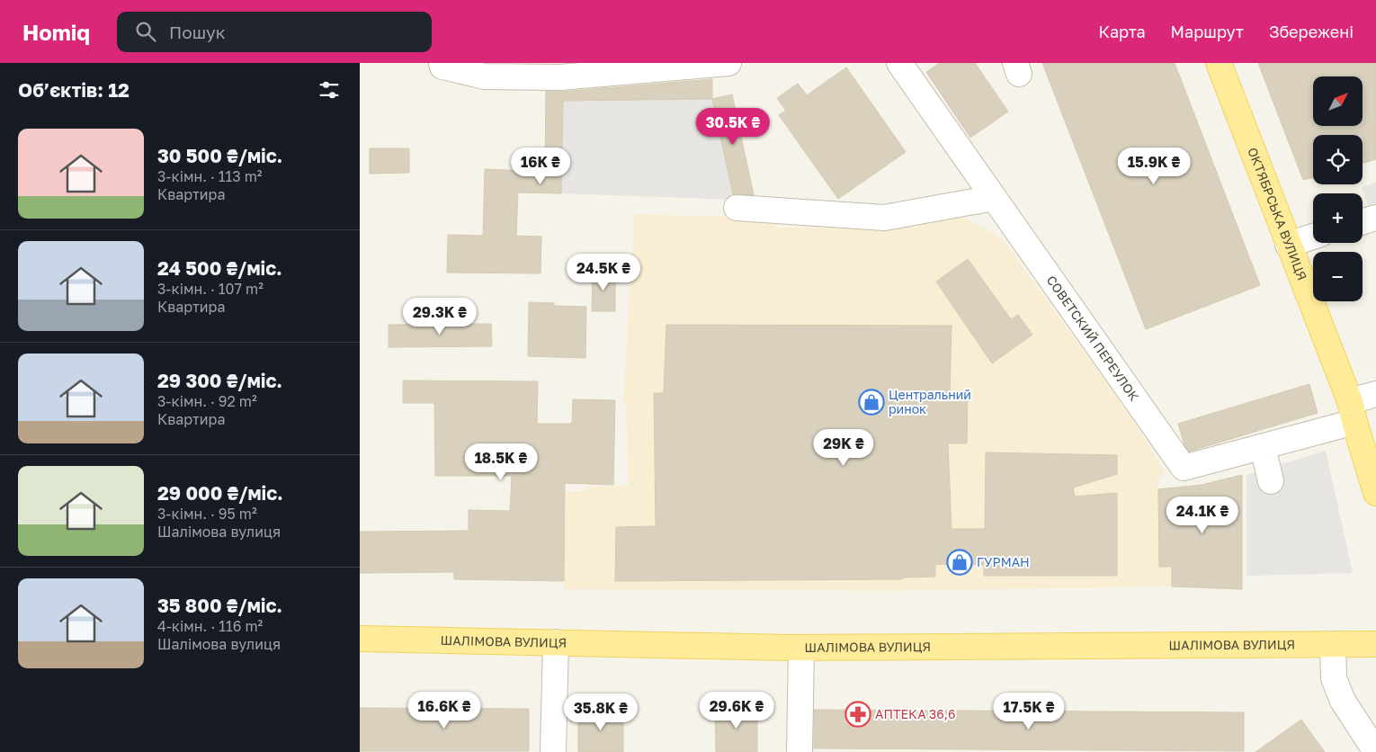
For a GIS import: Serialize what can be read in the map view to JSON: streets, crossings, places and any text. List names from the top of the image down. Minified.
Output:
{"streets":{"main road":["ОКТЯБРСЬКА ВУЛИЦЯ","ШАЛІМОВА ВУЛИЦЯ"],"street":["СОВЕТСКИЙ ПЕРЕУЛОК"]},"crossings":[["ОКТЯБРСЬКА ВУЛИЦЯ","СОВЕТСКИЙ ПЕРЕУЛОК"]],"places":{"shop":["Центральний ринок","ГУРМАН"],"pharmacy":["АПТЕКА 36,6"]},"north":"top right","page":{"header":"Homiq","search":"Пошук","nav":["Карта","Маршрут","Збережені"],"heading":"Об’єктів: 12","map_buttons":["+","−"],"price":["30.5K ₴","16K ₴","15.9K ₴","24.5K ₴","29.3K ₴","29K ₴","18.5K ₴","24.1K ₴","16.6K ₴","29.6K ₴","17.5K ₴","35.8K ₴"],"list":[{"name":"30 500 ₴/міс.","note":"3-кімн. · 113 m² · Квартира"},{"name":"24 500 ₴/міс.","note":"3-кімн. · 107 m² · Квартира"},{"name":"29 300 ₴/міс.","note":"3-кімн. · 92 m² · Квартира"},{"name":"29 000 ₴/міс.","note":"3-кімн. · 95 m² · Шалімова вулиця"},{"name":"35 800 ₴/міс.","note":"4-кімн. · 116 m² · Шалімова вулиця"}]}}
